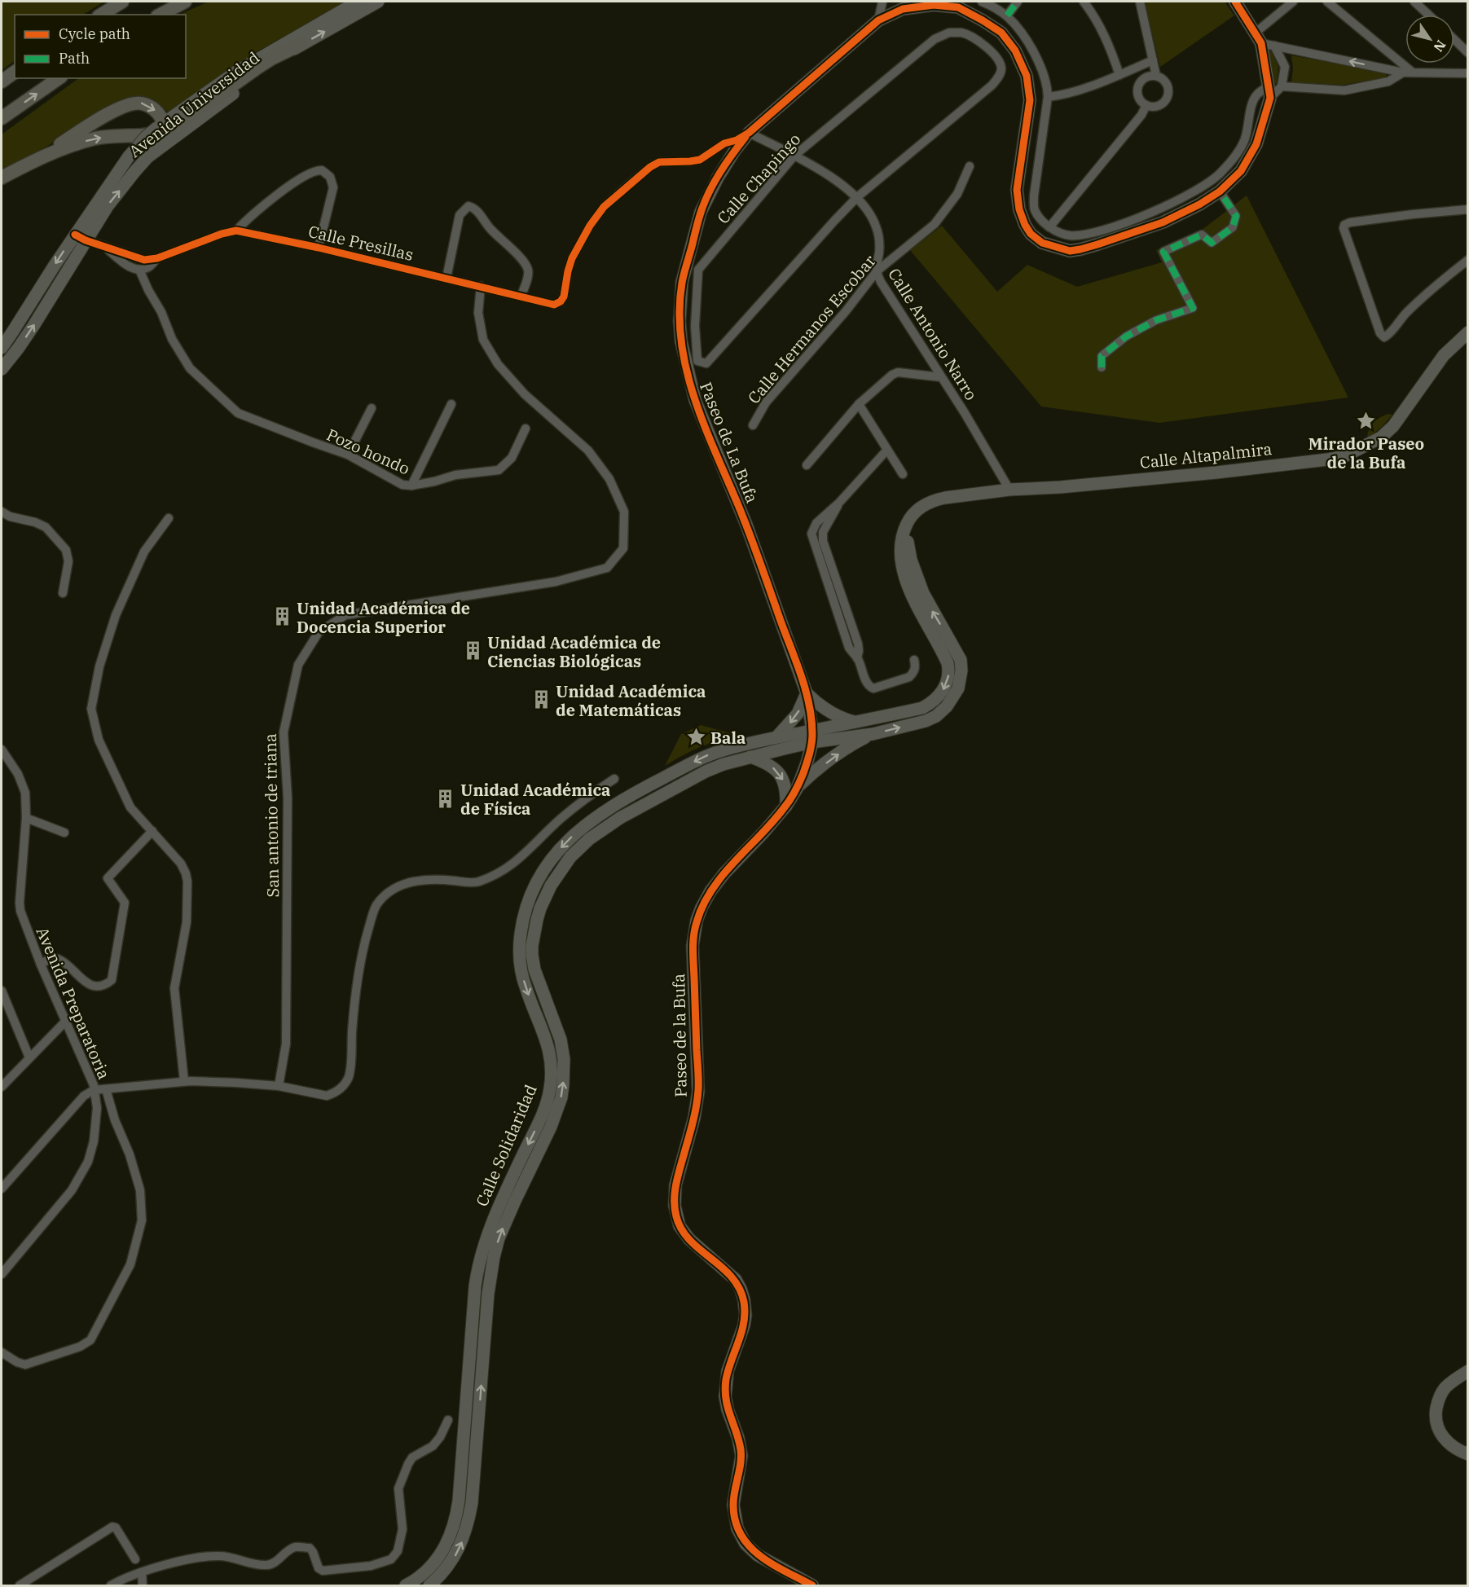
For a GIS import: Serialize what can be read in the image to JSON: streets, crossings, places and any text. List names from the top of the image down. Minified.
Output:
{"streets":{"main road":["Avenida Universidad","Paseo de La Bufa","Calle Altapalmira","Paseo de la Bufa","Calle Solidaridad"],"street":["Calle Chapingo","Calle Presillas","Calle Hermanos Escobar","Calle Antonio Narro","Pozo hondo","San antonio de triana","Avenida Preparatoria"]},"crossings":[["Calle Chapingo","Calle Antonio Narro"],["Calle Presillas","Calle Antonio Narro"],["Calle Presillas","Paseo de La Bufa"],["Calle Presillas","San antonio de triana"],["Calle Hermanos Escobar","Calle Antonio Narro"],["Calle Antonio Narro","Paseo de La Bufa"],["Calle Antonio Narro","Calle Altapalmira"],["Paseo de La Bufa","Paseo de la Bufa"],["Paseo de la Bufa","Calle Solidaridad"]],"places":{"place":["Mirador Paseo de la Bufa","Bala"],"building":["Unidad Académica de Docencia Superior","Unidad Académica de Ciencias Biológicas","Unidad Académica de Matemáticas","Unidad Académica de Física"]},"legend":["Cycle path","Path"],"north":"bottom right"}
